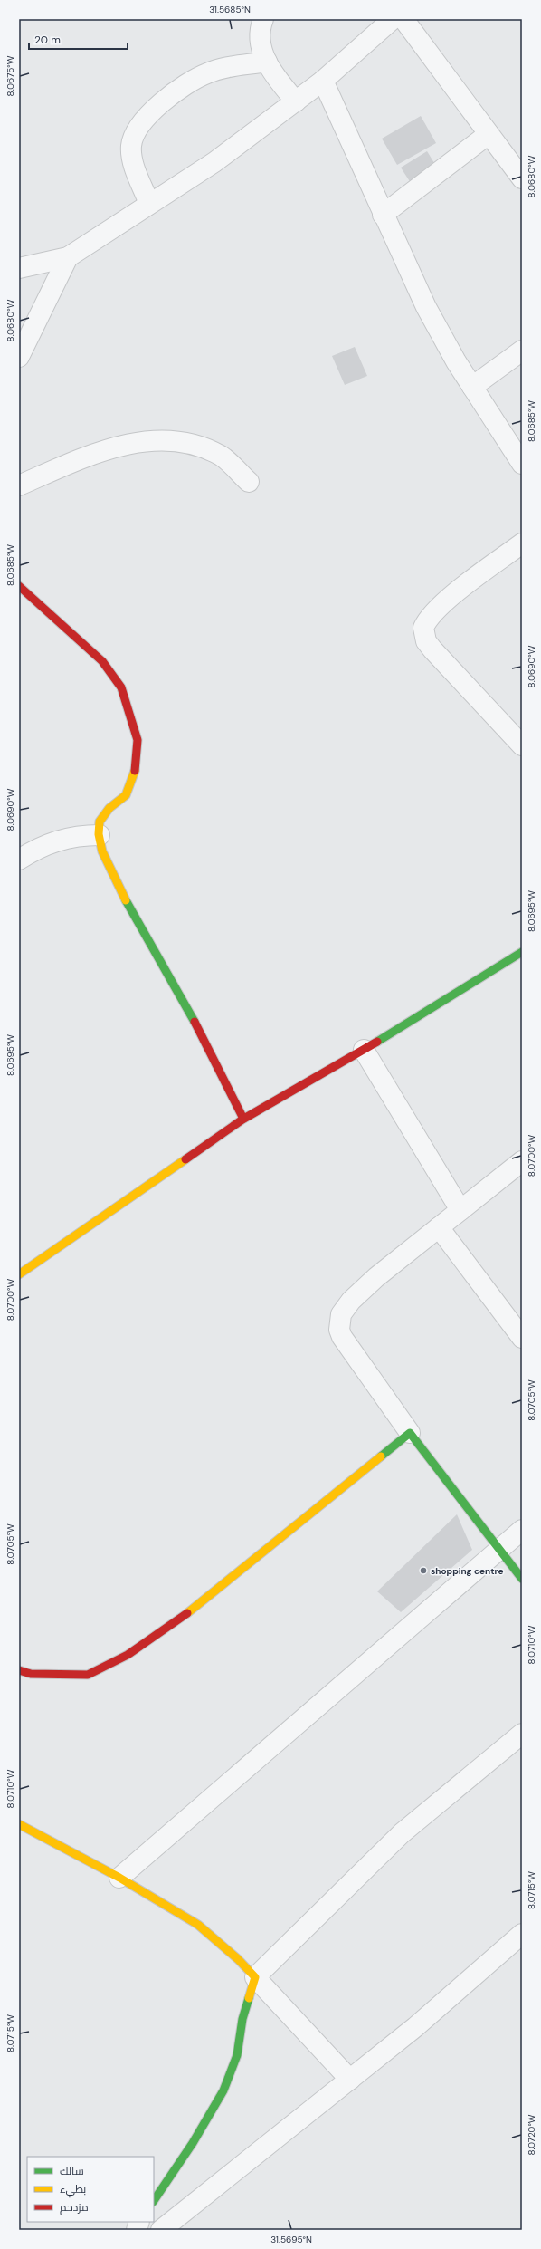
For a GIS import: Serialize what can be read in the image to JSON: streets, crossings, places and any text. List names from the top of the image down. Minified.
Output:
{"places":["shopping centre"],"legend":["سالك","بطيء","مزدحم"],"scale_bar":"20 m","coordinates":["31.5685°N","8.0675°W","8.0680°W","8.0685°W","8.0690°W","8.0695°W","8.0700°W","8.0705°W","8.0710°W","8.0715°W","8.0720°W","31.5695°N"]}
